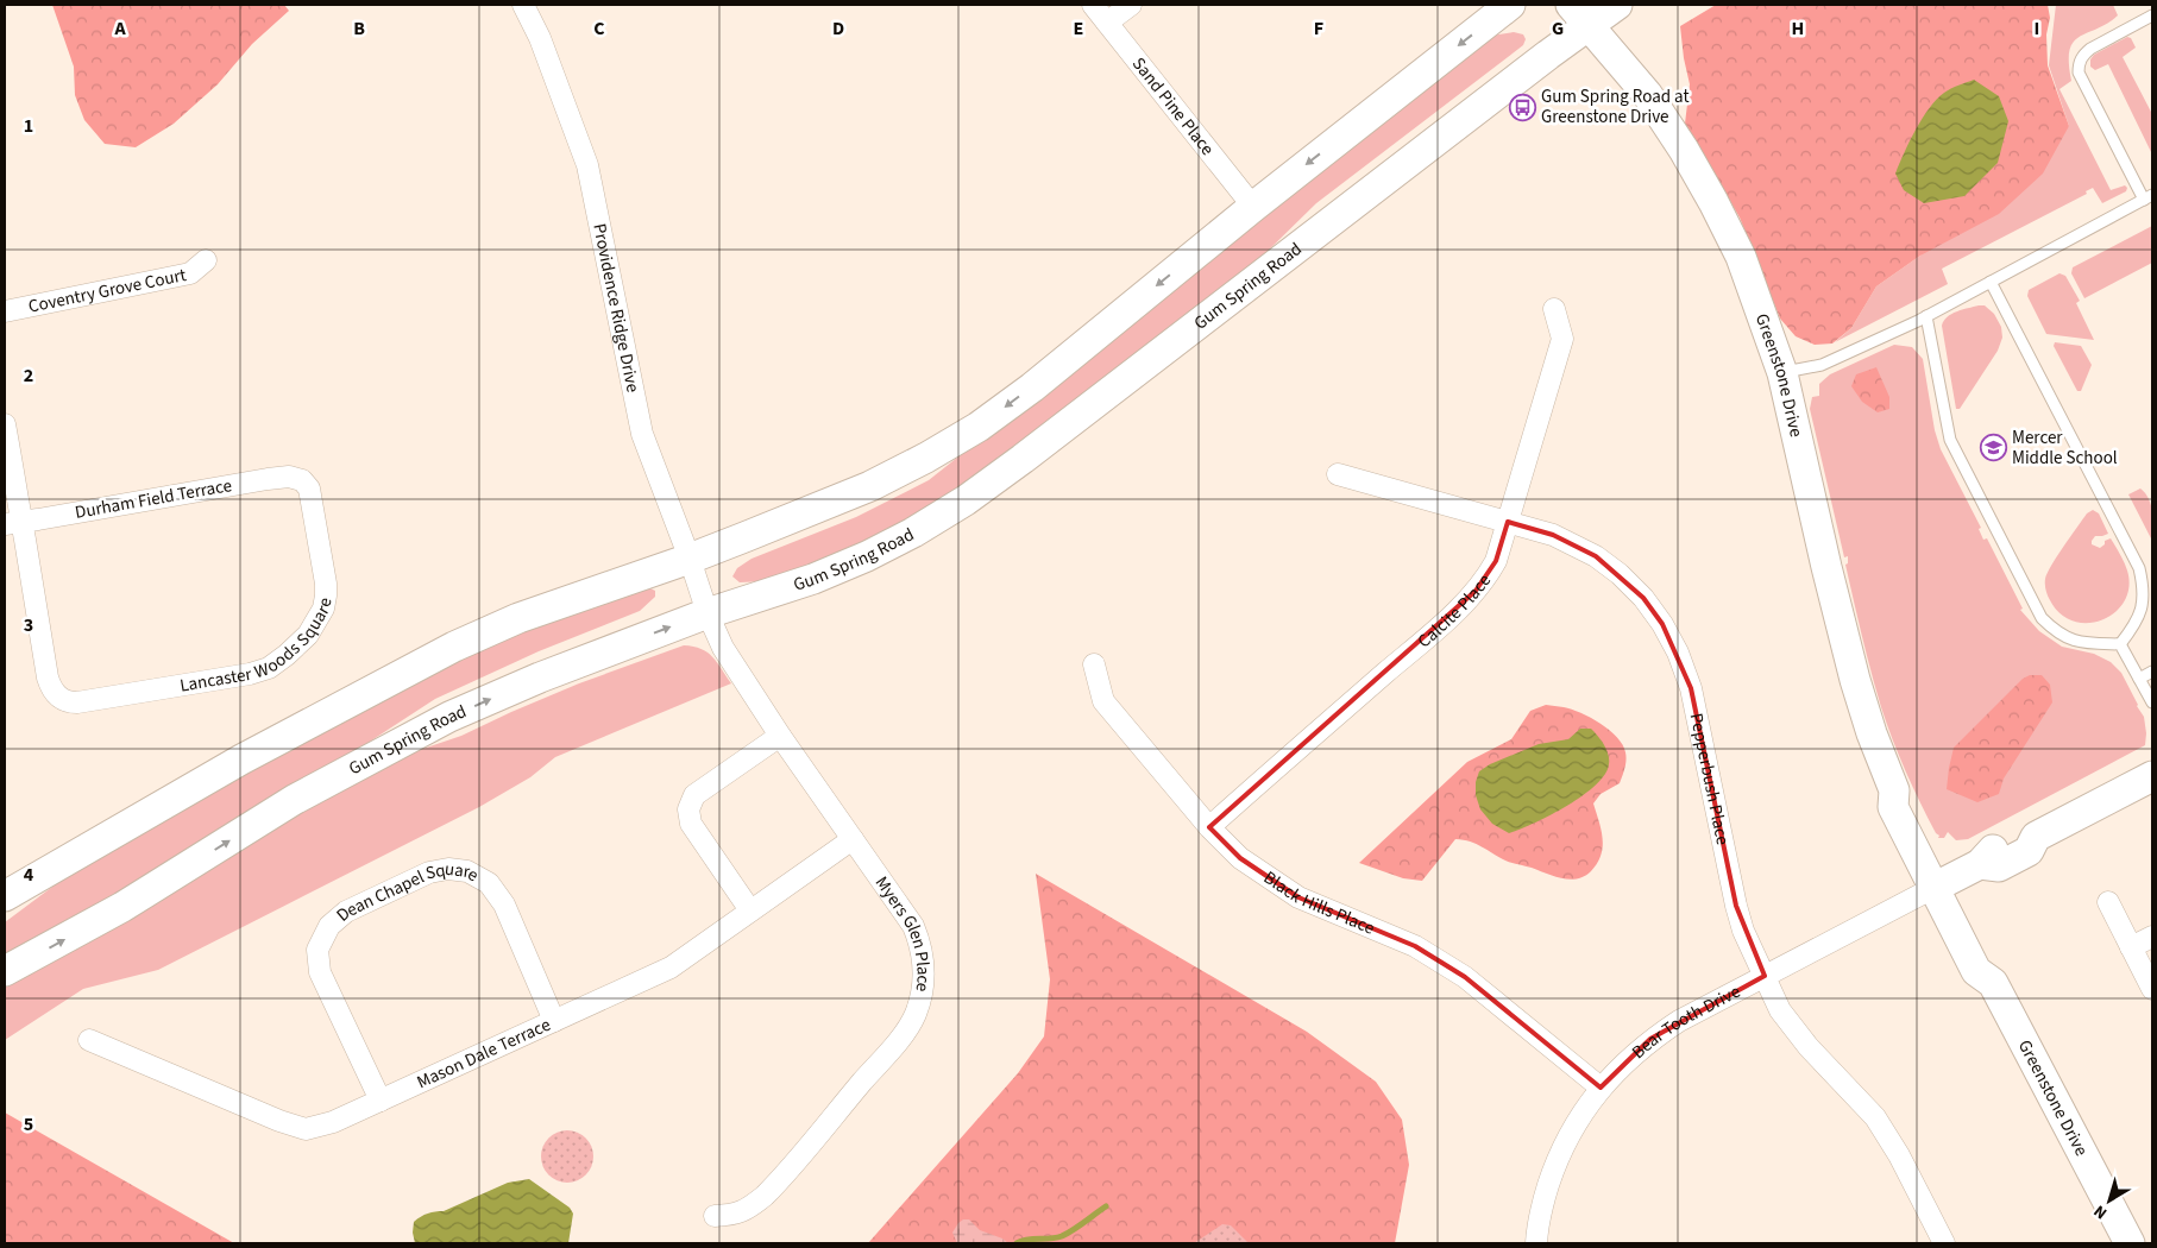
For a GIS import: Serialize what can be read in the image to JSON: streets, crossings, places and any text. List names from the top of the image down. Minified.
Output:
{"streets":{"main road":["Gum Spring Road","Greenstone Drive"],"street":["Sand Pine Place","Coventry Grove Court","Providence Ridge Drive","Durham Field Terrace","Calcite Place","Lancaster Woods Square","Pepperbush Place","Black Hills Place","Dean Chapel Square","Myers Glen Place","Bear Tooth Drive","Mason Dale Terrace"]},"crossings":[["Gum Spring Road","Providence Ridge Drive"],["Gum Spring Road","Greenstone Drive"],["Gum Spring Road","Myers Glen Place"],["Providence Ridge Drive","Myers Glen Place"],["Greenstone Drive","Bear Tooth Drive"],["Durham Field Terrace","Lancaster Woods Square"],["Calcite Place","Pepperbush Place"],["Calcite Place","Black Hills Place"],["Pepperbush Place","Bear Tooth Drive"],["Black Hills Place","Bear Tooth Drive"],["Dean Chapel Square","Mason Dale Terrace"],["Myers Glen Place","Mason Dale Terrace"]],"places":{"bus stop":["Gum Spring Road at Greenstone Drive"],"school or university":["Mercer Middle School"]},"north":"bottom left","grid":{"columns":["A","B","C","D","E","F","G","H","I"],"rows":["1","2","3","4","5"]}}
